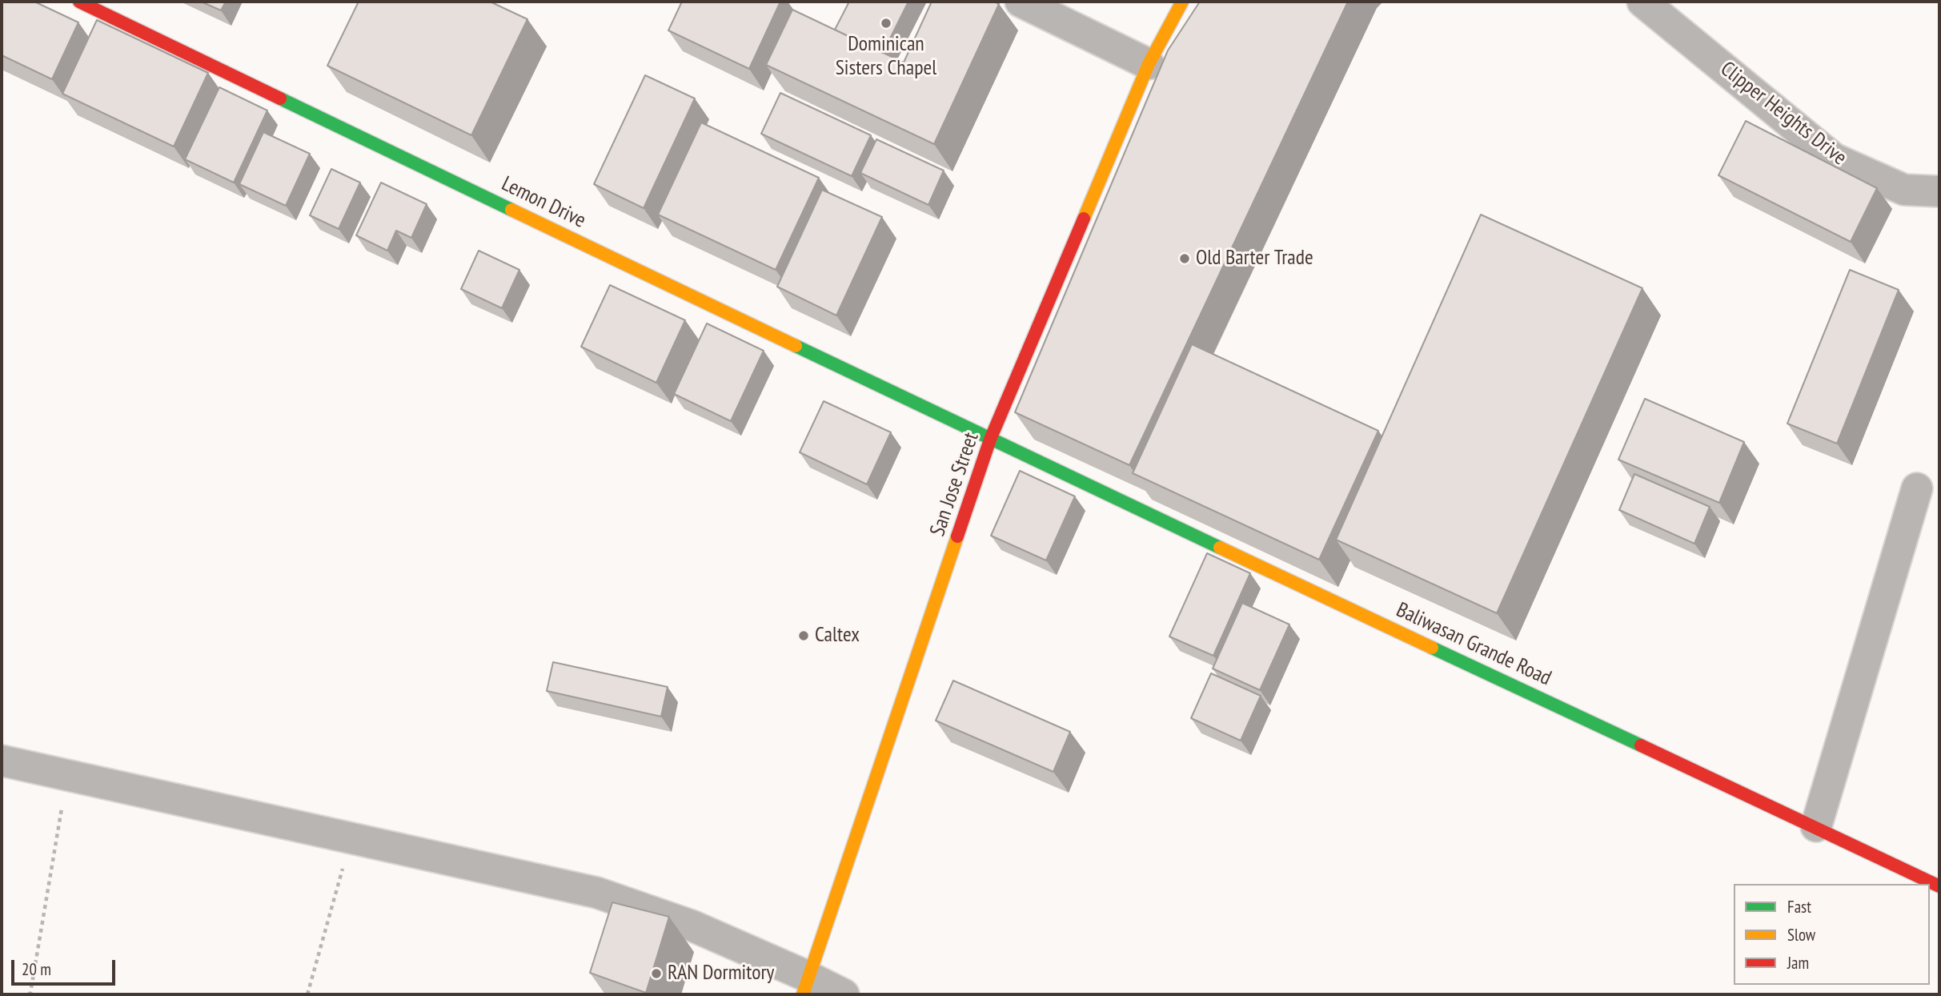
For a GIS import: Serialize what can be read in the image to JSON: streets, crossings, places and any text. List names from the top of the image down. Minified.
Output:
{"streets":{"street":["Clipper Heights Drive","Lemon Drive","San Jose Street","Baliwasan Grande Road"]},"crossings":[["Lemon Drive","San Jose Street"],["Lemon Drive","Baliwasan Grande Road"],["San Jose Street","Baliwasan Grande Road"]],"places":["Dominican Sisters Chapel","Old Barter Trade","Caltex","RAN Dormitory"],"legend":["Fast","Slow","Jam"],"scale_bar":"20 m"}
